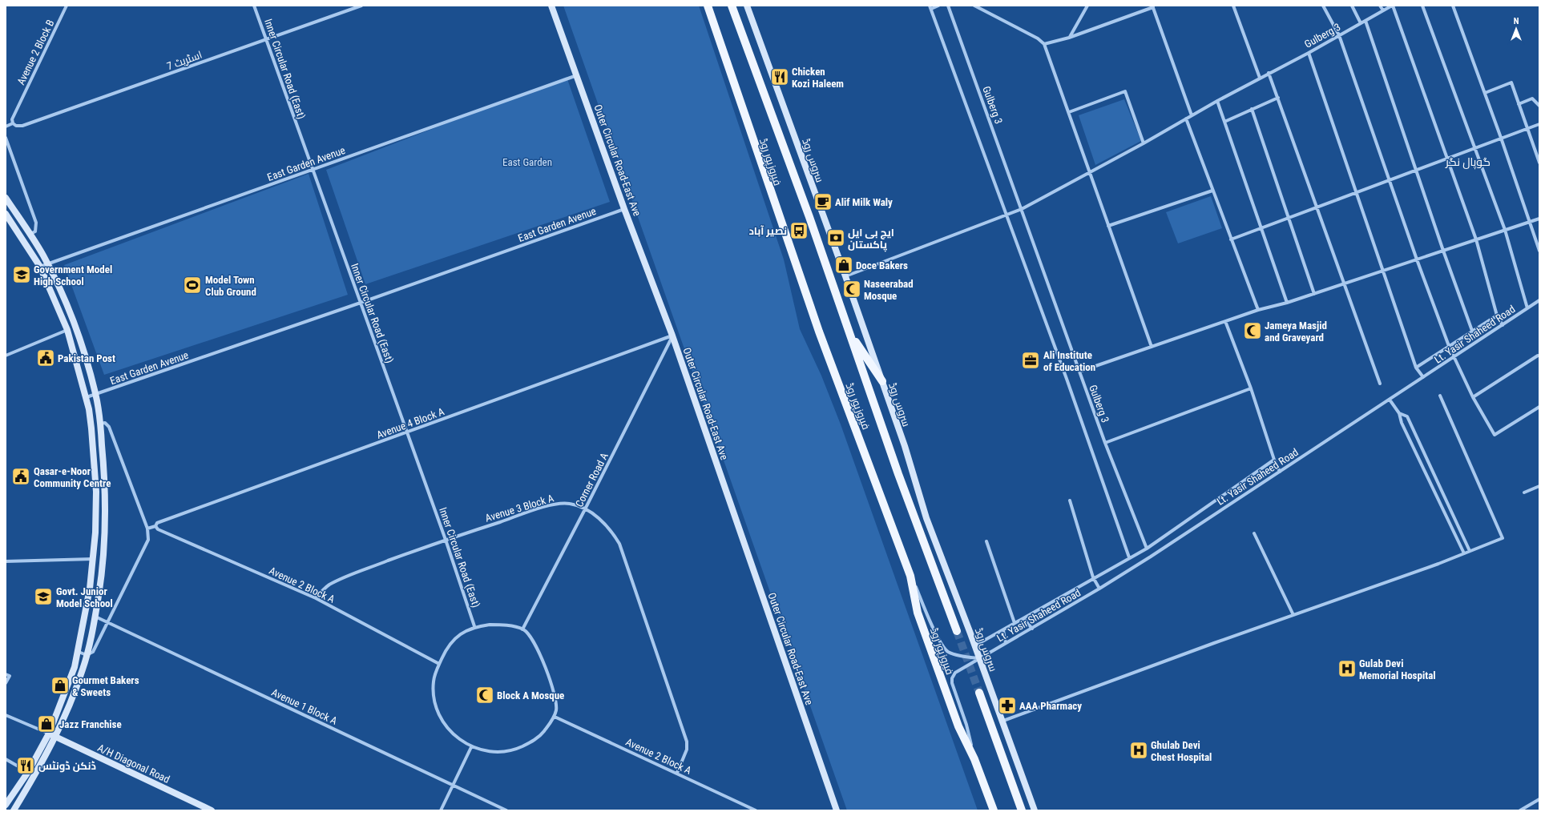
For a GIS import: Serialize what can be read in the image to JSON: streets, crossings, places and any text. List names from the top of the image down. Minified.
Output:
{"streets":{"main road":["فیروزپور روڈ"],"street":["Gulberg 3","Avenue 2 Block B","اسٹریٹ 7","Inner Circular Road (East)","Outer Circular Road-East Ave","سروس روڈ","East Garden Avenue","Lt. Yasir Shaheed Road","Avenue 4 Block A","Corner Road A","Avenue 3 Block A","Avenue 2 Block A","Avenue 1 Block A","A/H Diagonal Road"]},"crossings":[["Avenue 2 Block B","اسٹریٹ 7"],["اسٹریٹ 7","Inner Circular Road (East)"],["Inner Circular Road (East)","East Garden Avenue"],["Inner Circular Road (East)","Avenue 4 Block A"],["Inner Circular Road (East)","Avenue 3 Block A"],["Outer Circular Road-East Ave","East Garden Avenue"],["Outer Circular Road-East Ave","Avenue 4 Block A"],["Outer Circular Road-East Ave","Corner Road A"],["سروس روڈ","Lt. Yasir Shaheed Road"],["فیروزپور روڈ","Lt. Yasir Shaheed Road"],["Avenue 4 Block A","Corner Road A"],["Avenue 4 Block A","Avenue 2 Block A"],["Corner Road A","Avenue 3 Block A"],["Avenue 3 Block A","Avenue 2 Block A"]],"districts":["گوپال نگر"],"parks":["East Garden"],"places":{"restaurant":["Chicken Kozi Haleem","ڈنکن ڈونٹس"],"cafe":["Alif Milk Waly"],"bus stop":["نصیر آباد"],"bank":["ایچ بی ایل پاکستان"],"shop":["Doce Bakers","Gourmet Bakers & Sweets","Jazz Franchise"],"school or university":["Government Model High School","Govt. Junior Model School"],"sports":["Model Town Club Ground"],"mosque":["Naseerabad Mosque","Jameya Masjid and Graveyard","Block A Mosque"],"public building":["Pakistan Post","Qasar-e-Noor Community Centre"],"office":["Ali Institute of Education"],"hospital":["Gulab Devi Memorial Hospital","Ghulab Devi Chest Hospital"],"pharmacy":["AAA Pharmacy"]},"north":"top"}
